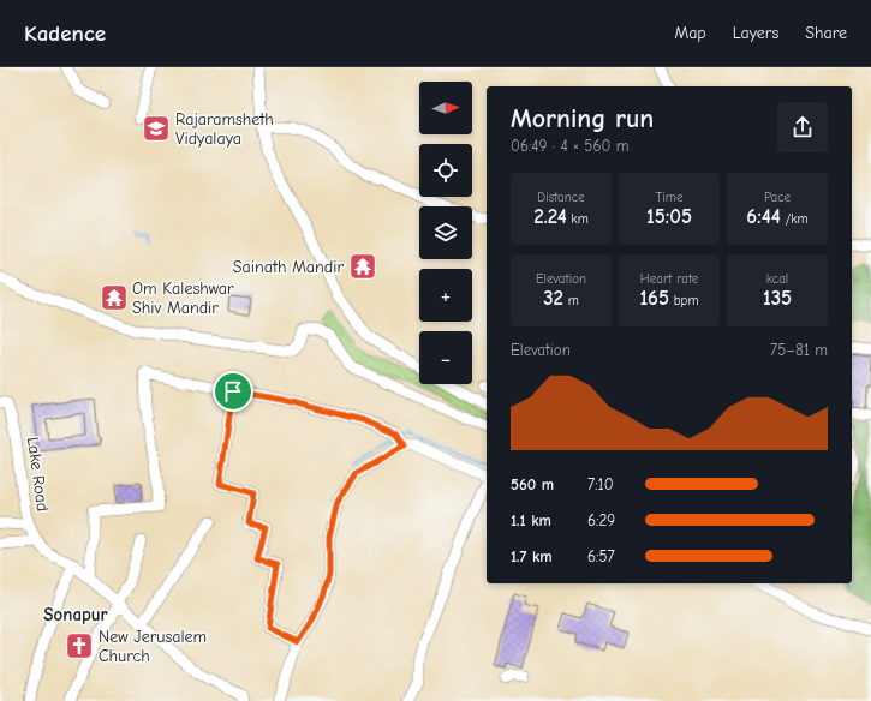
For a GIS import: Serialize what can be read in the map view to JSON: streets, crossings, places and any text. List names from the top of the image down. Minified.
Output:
{"streets":{"street":["Lake Road"]},"districts":["Sonapur"],"places":{"school or university":["Rajaramsheth Vidyalaya"],"temple":["Sainath Mandir","Om Kaleshwar Shiv Mandir"],"church":["New Jerusalem Church"]},"north":"right","page":{"header":"Kadence","nav":["Map","Layers","Share"],"map_buttons":["+","−"],"heading":["Morning run","06:49 · 4 × 560 m"],"stats":[["Distance","2.24 km"],["Time","15:05"],["Pace","6:44 /km"],["Elevation","32 m"],["Heart rate","165 bpm"],["kcal","135"]],"chart":["Elevation","75–81 m"],"list":[{"name":"560 m","note":"7:10"},{"name":"1.1 km","note":"6:29"},{"name":"1.7 km","note":"6:57"}]}}
